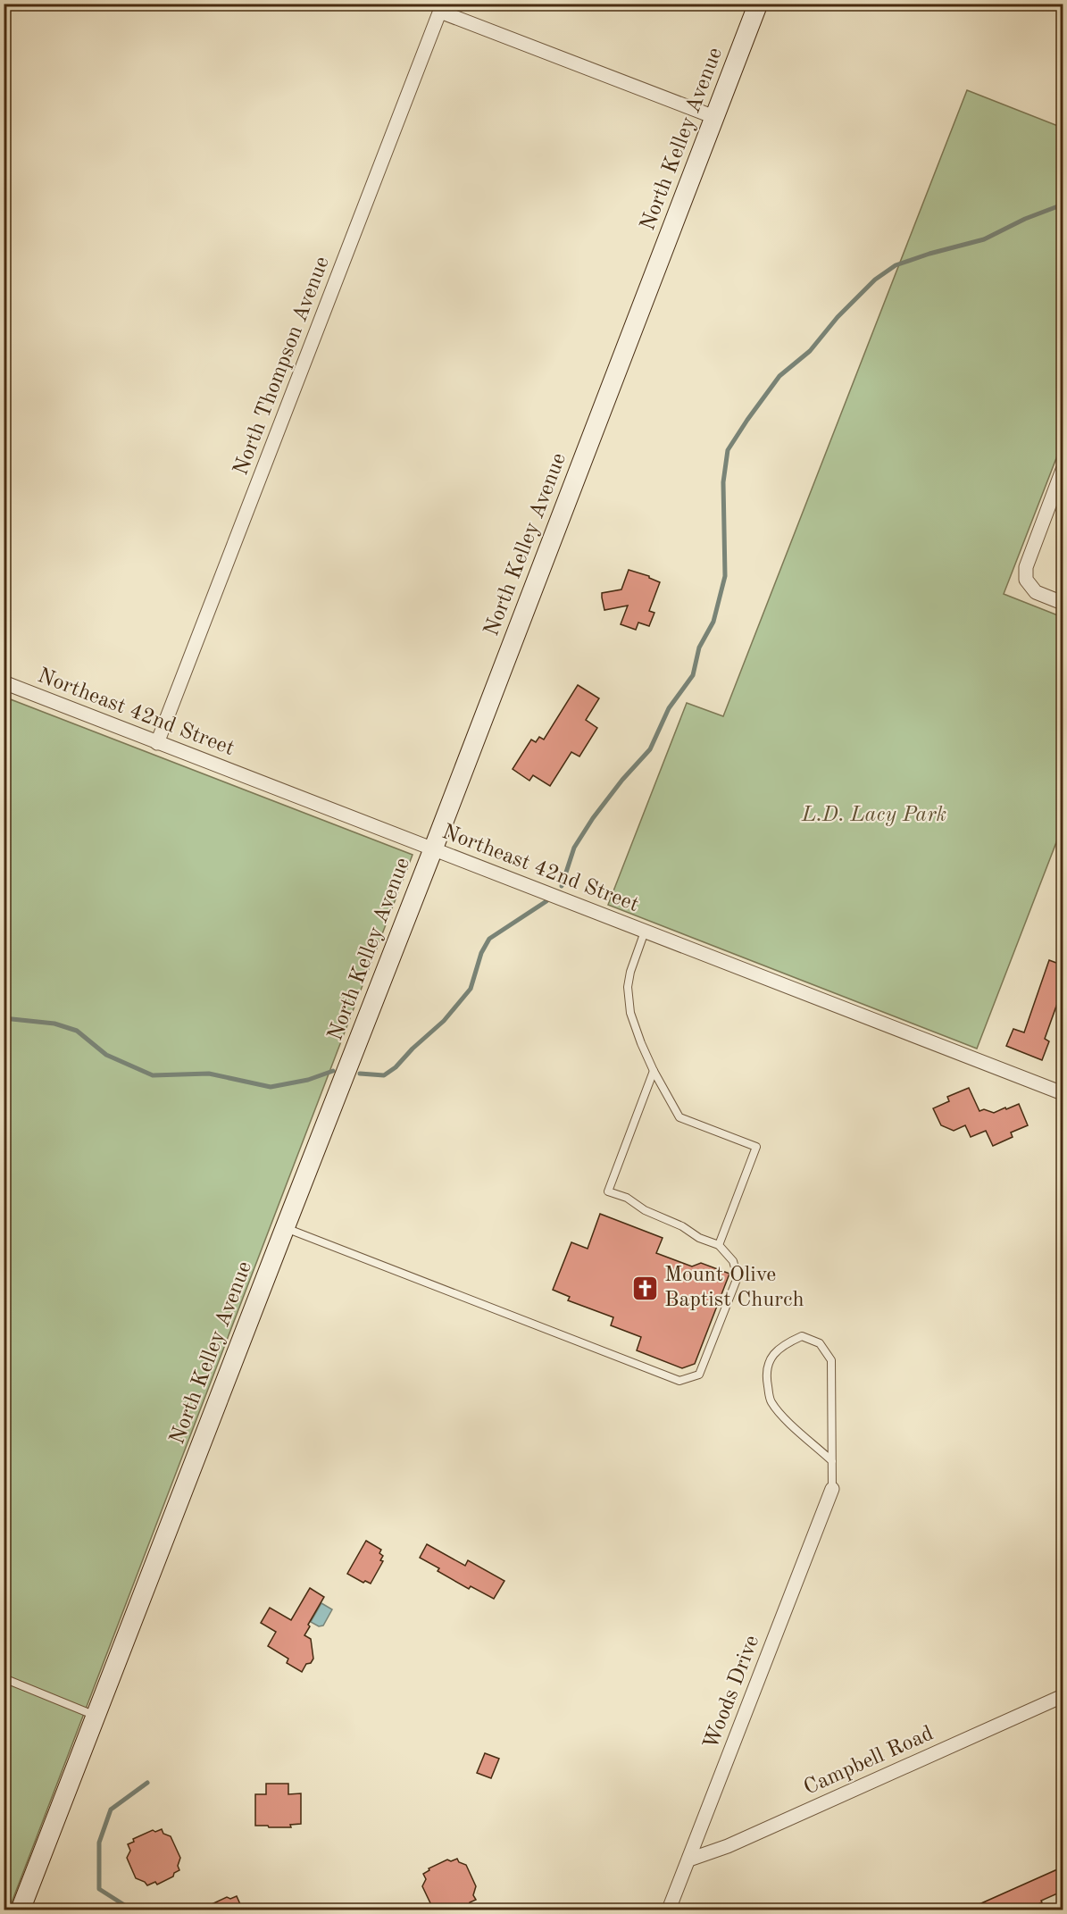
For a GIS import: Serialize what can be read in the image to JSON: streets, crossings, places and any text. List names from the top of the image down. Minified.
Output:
{"streets":{"street":["North Kelley Avenue","North Thompson Avenue","Northeast 42nd Street","Woods Drive","Campbell Road"]},"crossings":[["North Kelley Avenue","Northeast 42nd Street"],["North Thompson Avenue","Northeast 42nd Street"],["Woods Drive","Campbell Road"]],"parks":["L.D. Lacy Park"],"places":{"church":["Mount Olive Baptist Church"]}}
